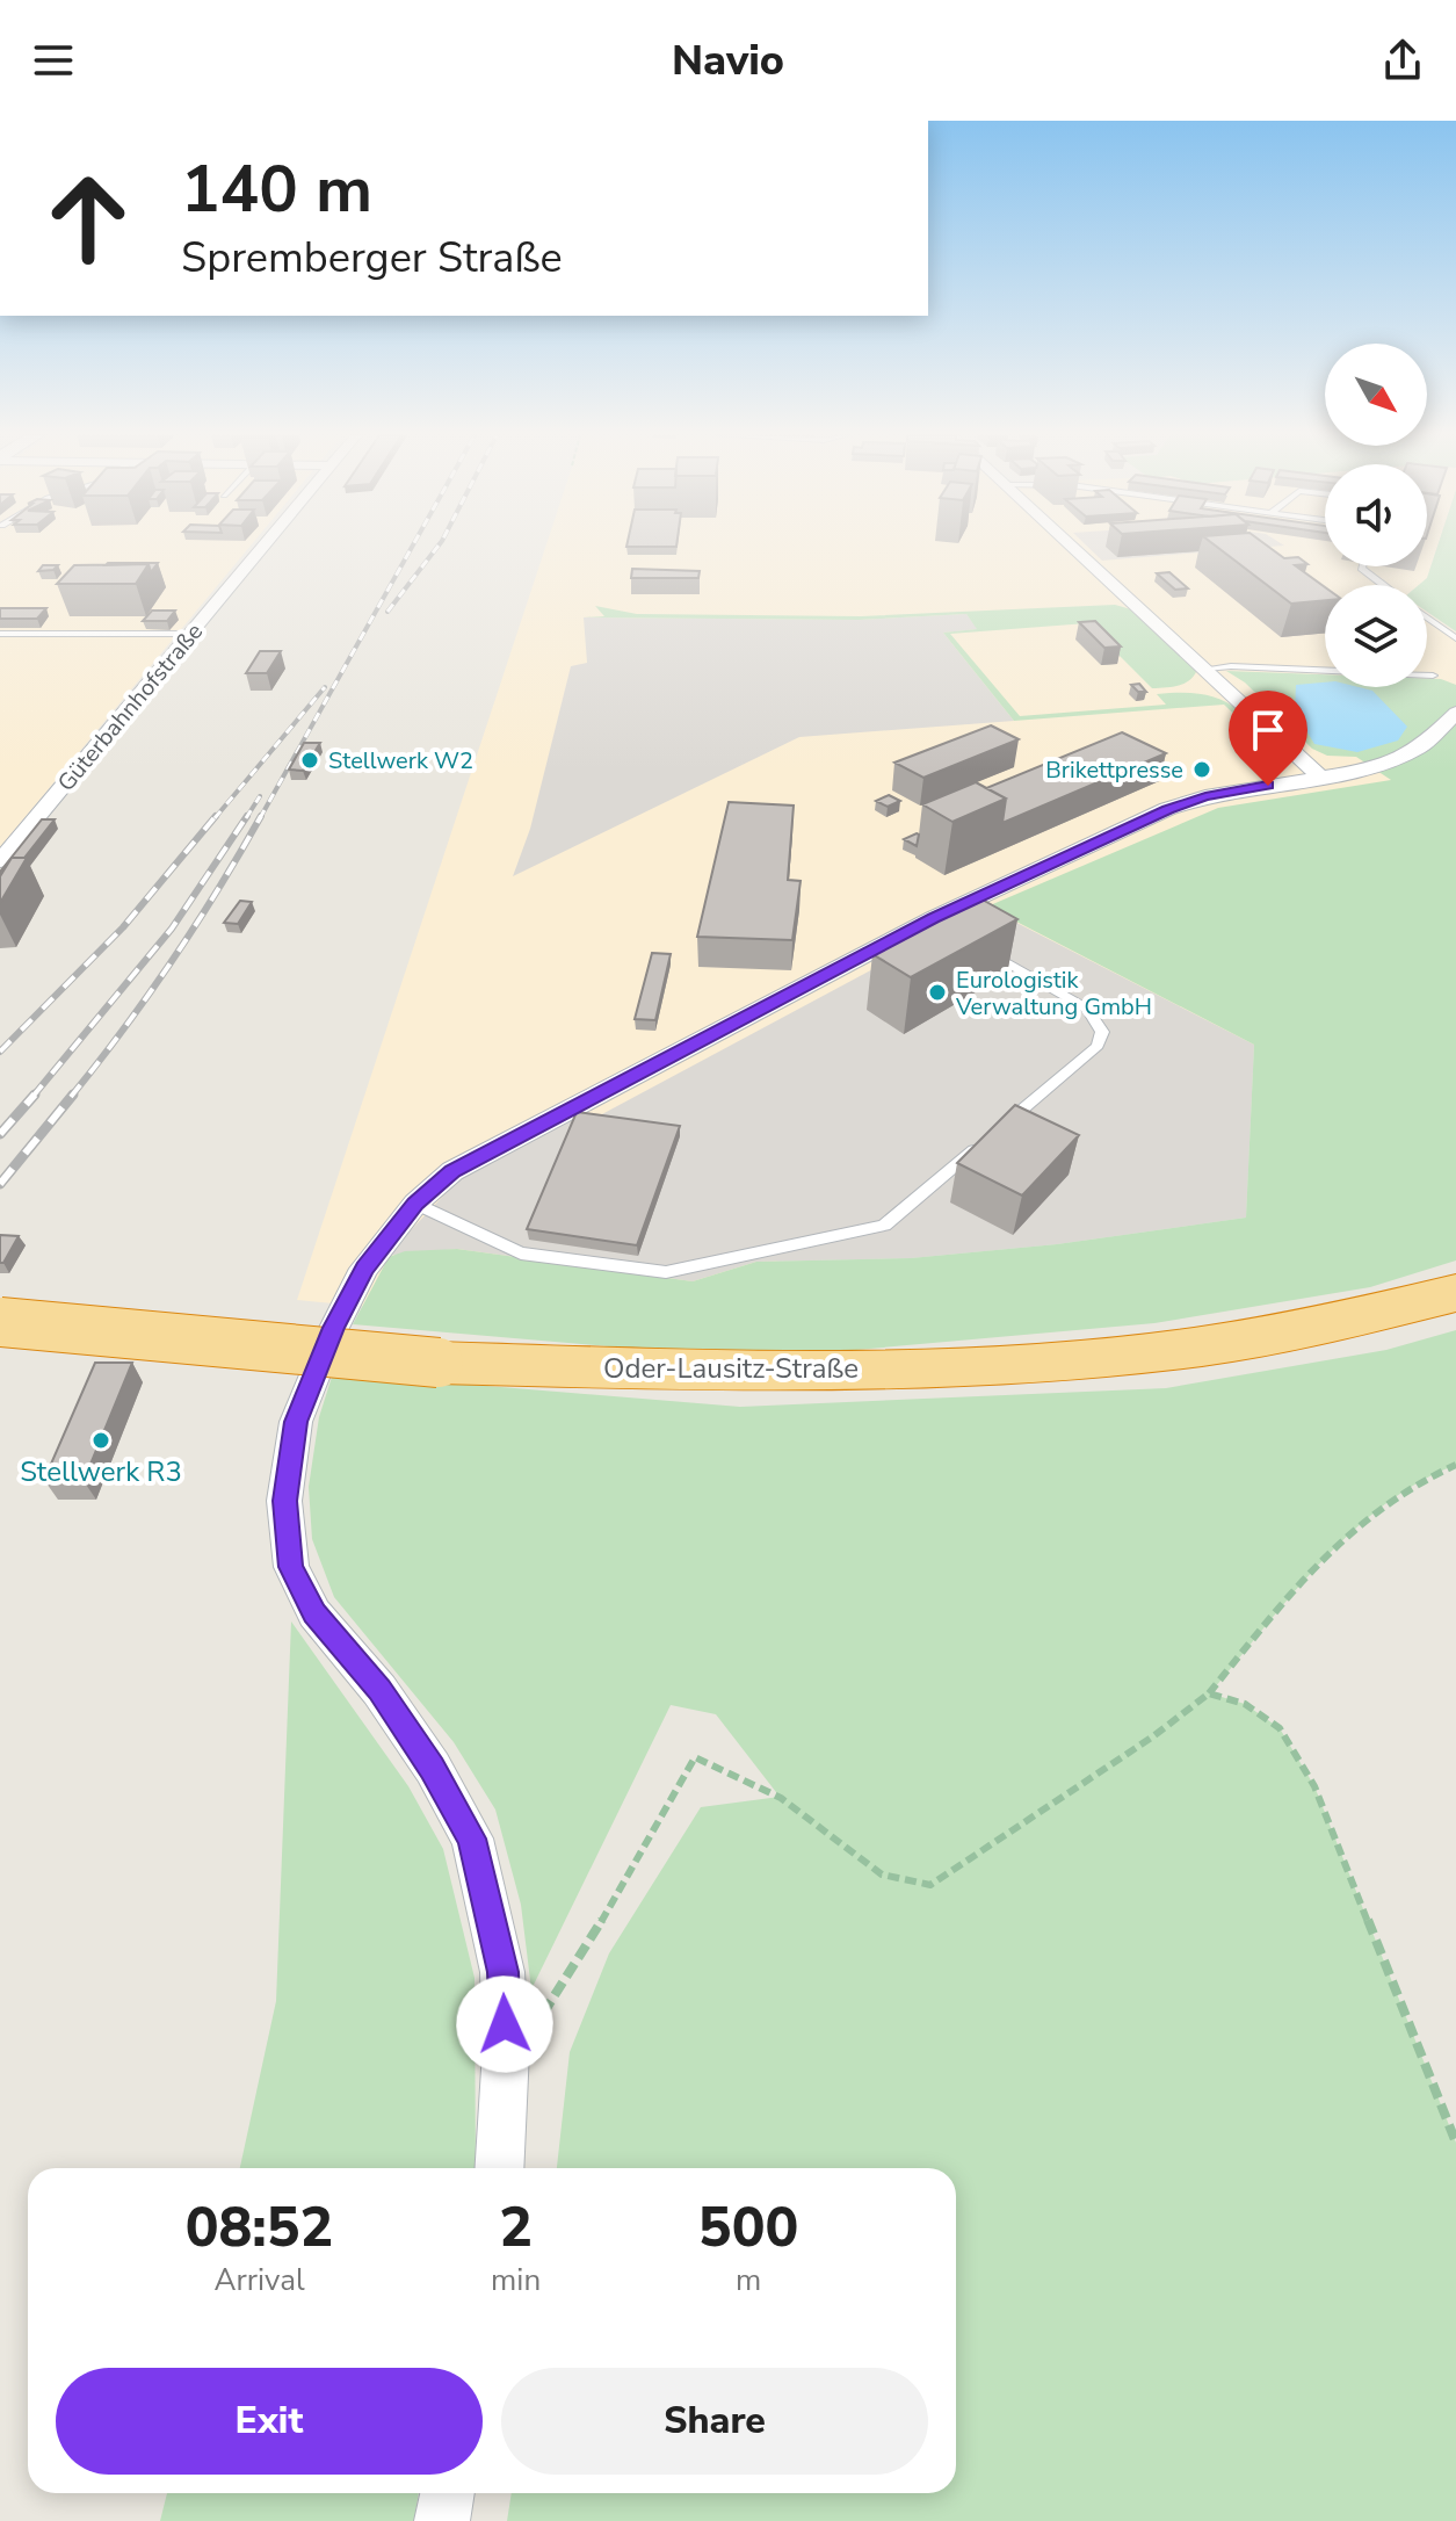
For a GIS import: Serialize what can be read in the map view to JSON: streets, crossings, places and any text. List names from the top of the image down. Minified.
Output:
{"streets":{"highway":["Oder-Lausitz-Straße"],"street":["Güterbahnhofstraße"]},"places":["Stellwerk W2","Brikettpresse","Eurologistik Verwaltung GmbH","Stellwerk R3"],"north":"bottom right","page":{"header":"Navio","turn":["140 m","Spremberger Straße"],"eta":["08:52","Arrival","2","min","500","m"],"buttons":["Exit","Share"]}}
